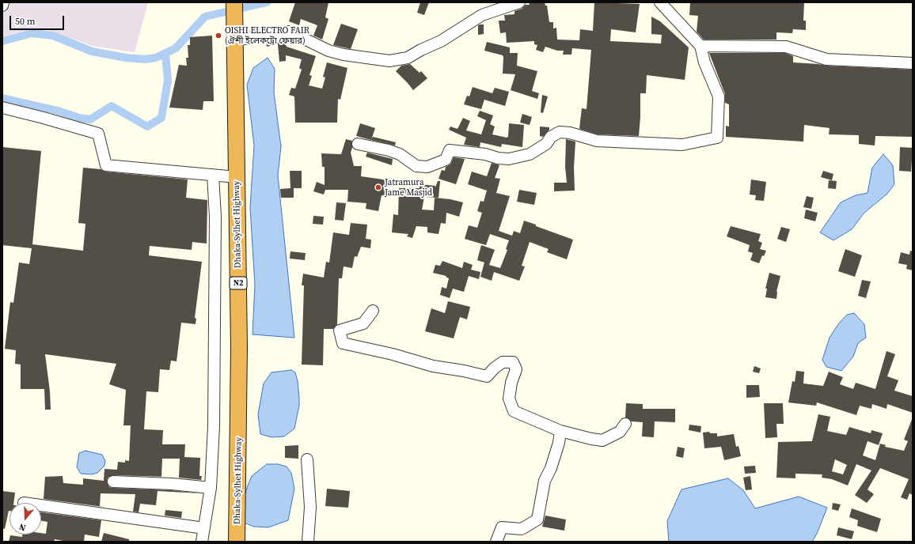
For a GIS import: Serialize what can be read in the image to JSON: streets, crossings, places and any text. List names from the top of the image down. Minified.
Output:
{"streets":{"highway":["Dhaka-Sylhet Highway","N2"]},"places":["OISHI ELECTRO FAIR (ঐশী ইলেকট্রো ফেয়ার)","Jatramura Jame Masjid"],"scale_bar":"50 m","north":"bottom"}
